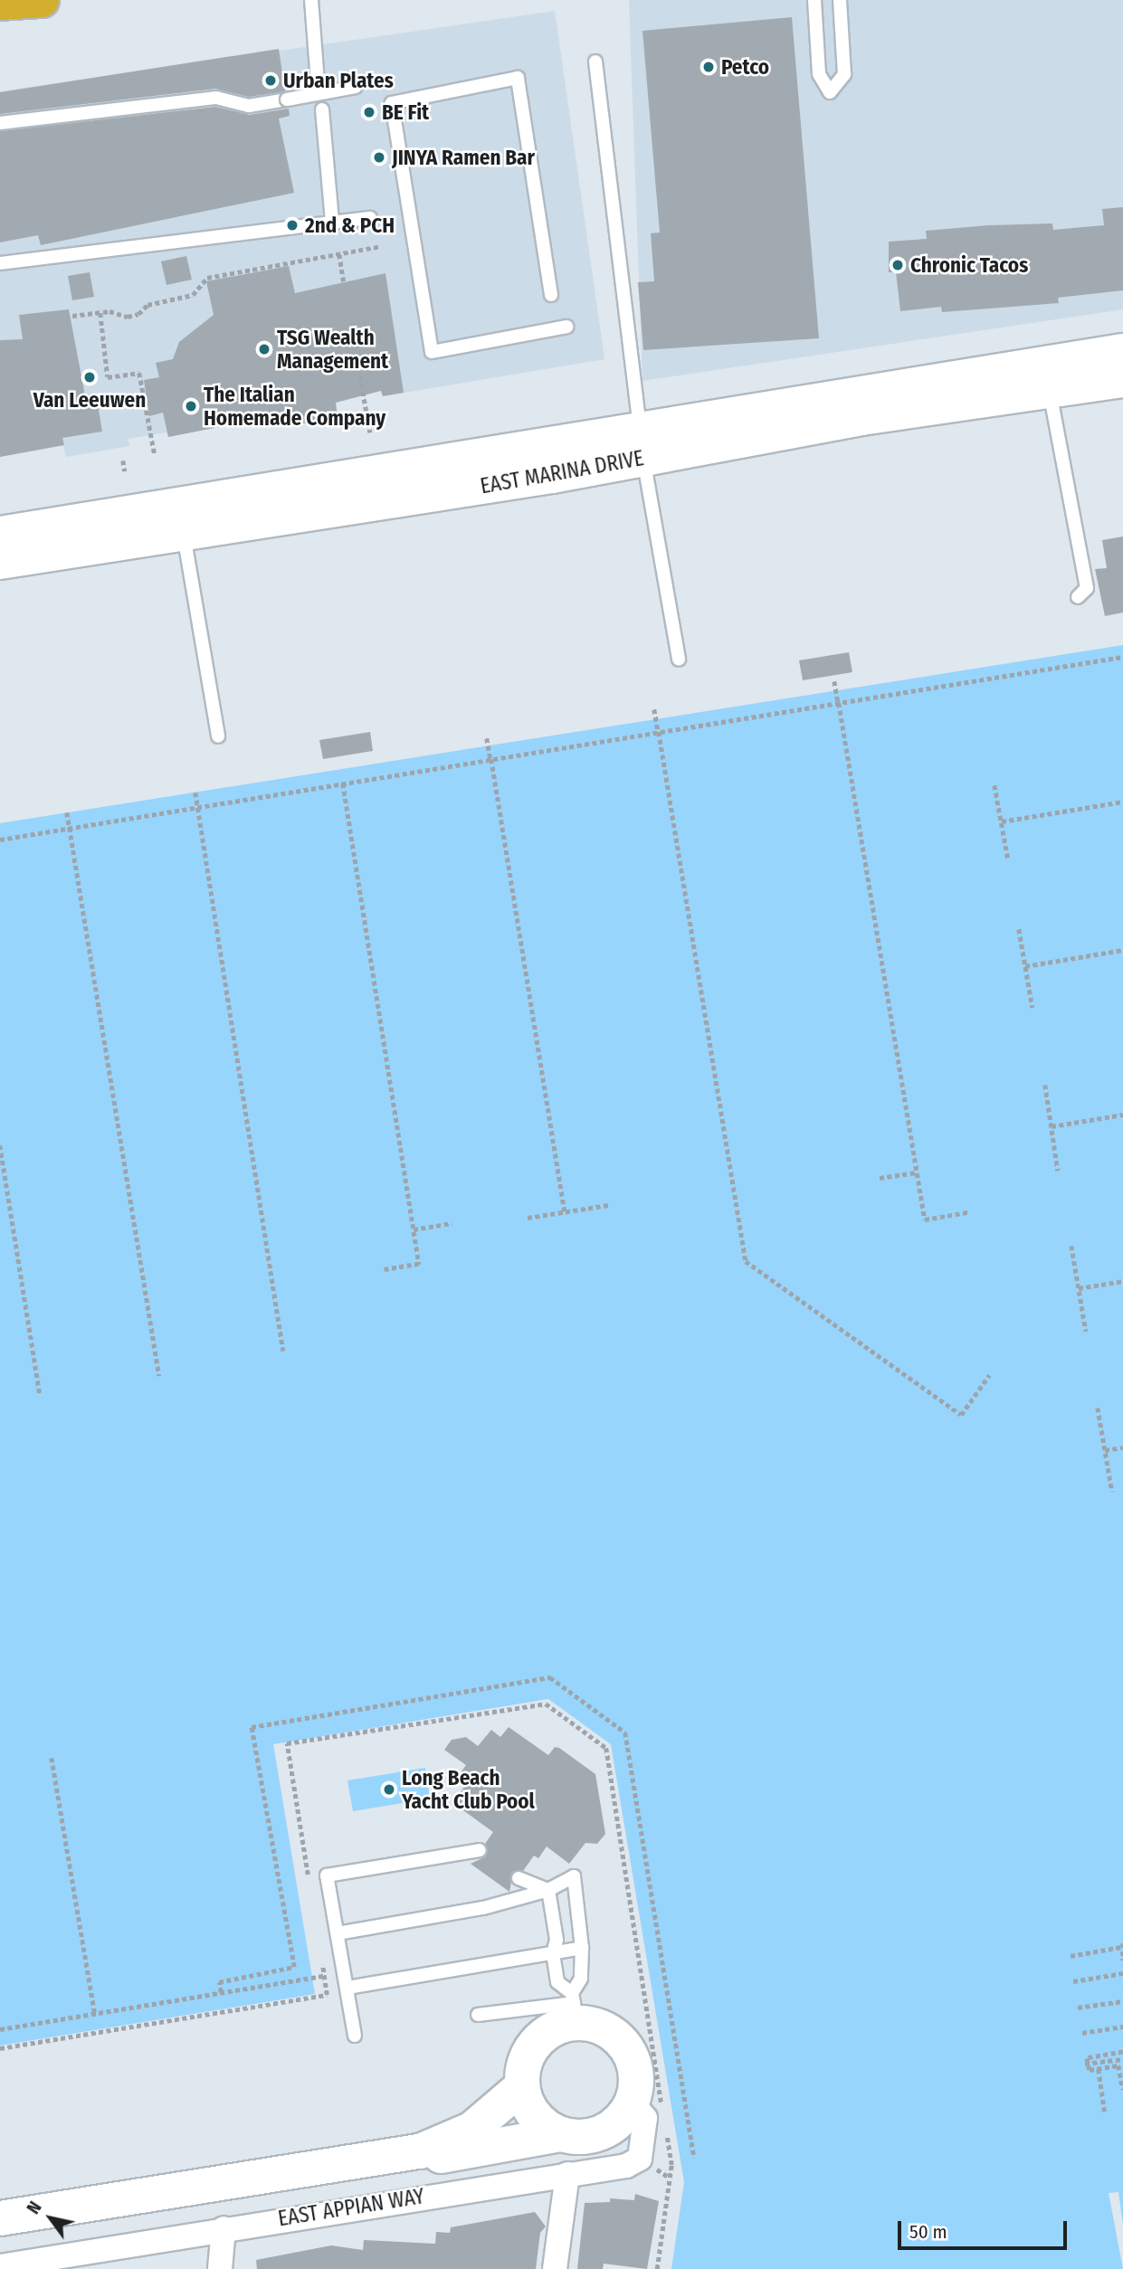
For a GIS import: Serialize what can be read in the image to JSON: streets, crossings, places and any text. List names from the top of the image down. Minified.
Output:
{"streets":{"main road":["EAST MARINA DRIVE"],"street":["EAST APPIAN WAY"]},"places":["Petco","Urban Plates","BE Fit","JINYA Ramen Bar","2nd & PCH","Chronic Tacos","TSG Wealth Management","Van Leeuwen","The Italian Homemade Company","Long Beach Yacht Club Pool"],"scale_bar":"50 m","north":"top left"}
